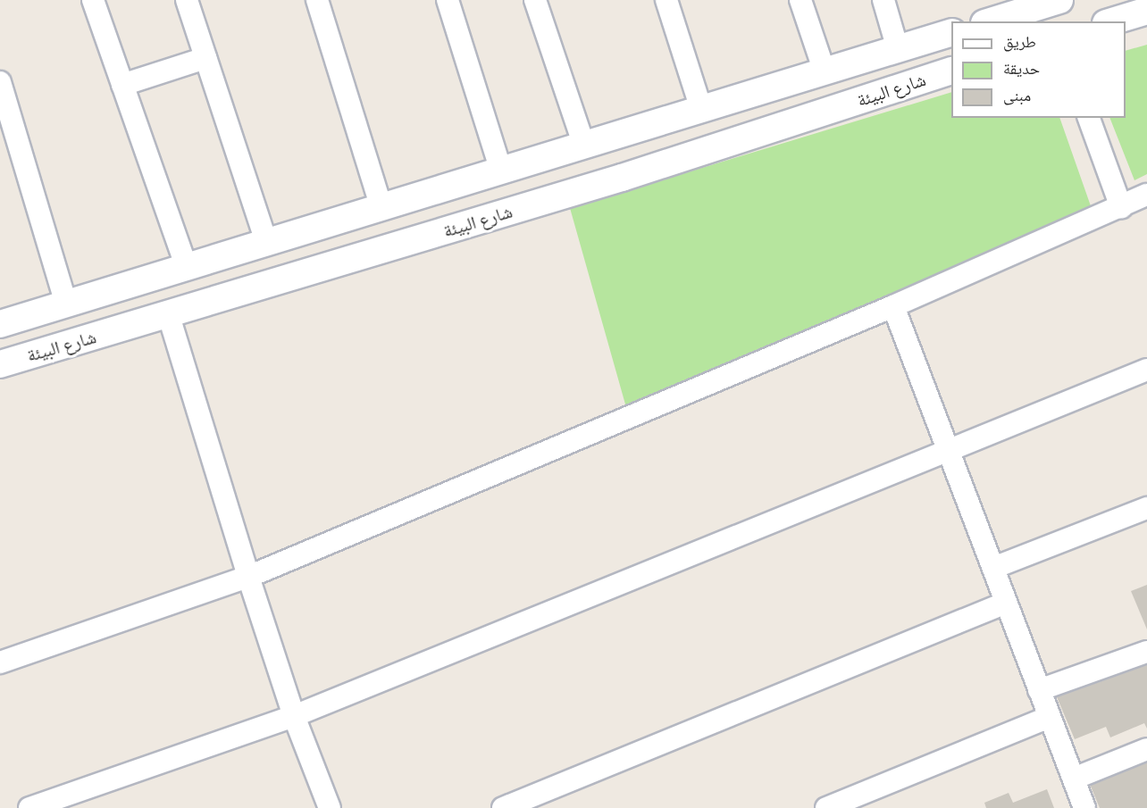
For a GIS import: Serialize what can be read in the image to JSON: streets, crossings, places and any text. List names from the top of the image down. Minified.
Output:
{"streets":{"street":["شارع البيئة"]},"legend":["طريق","حديقة","مبنى"]}
